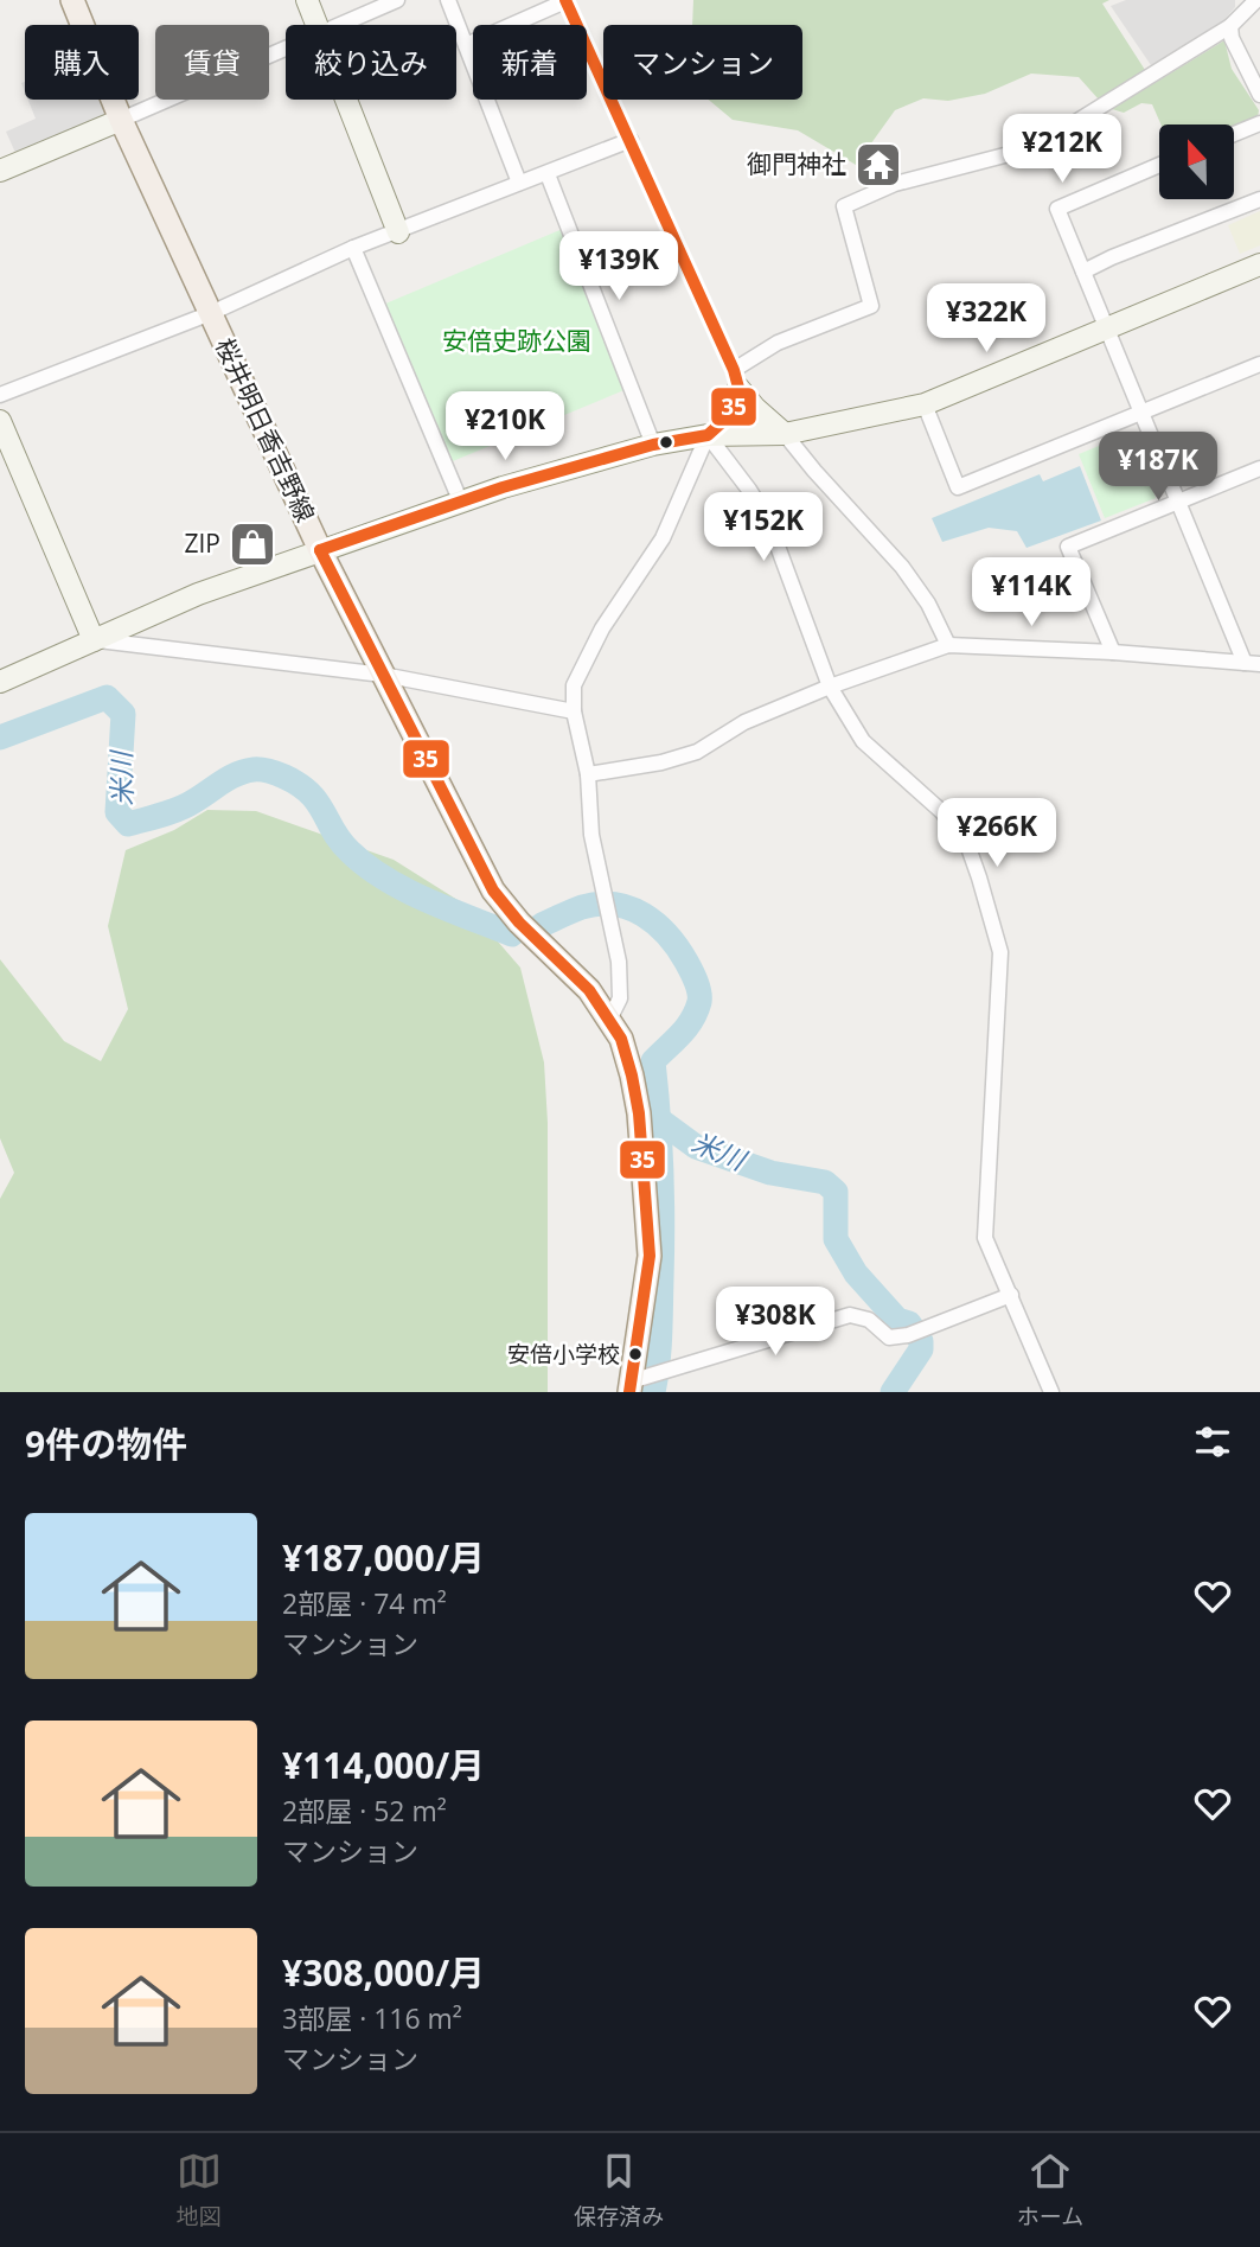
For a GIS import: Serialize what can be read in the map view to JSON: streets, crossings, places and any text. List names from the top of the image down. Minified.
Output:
{"streets":{"main road":["桜井明日香吉野線"]},"water":["米川"],"parks":["安倍史跡公園"],"places":{"temple":["御門神社"],"shop":["ZIP"],"other":["安倍小学校"]},"lines":["transit line 35"],"north":"top","page":{"chip":["購入","賃貸","絞り込み","新着","マンション"],"price":["¥212K","¥139K","¥322K","¥210K","¥187K","¥152K","¥114K","¥266K","¥308K"],"heading":"9件の物件","list":[{"name":"¥187,000/月","note":"2部屋 · 74 m² · マンション"},{"name":"¥114,000/月","note":"2部屋 · 52 m² · マンション"},{"name":"¥308,000/月","note":"3部屋 · 116 m² · マンション"}],"tabs":["地図","保存済み","ホーム"]}}
